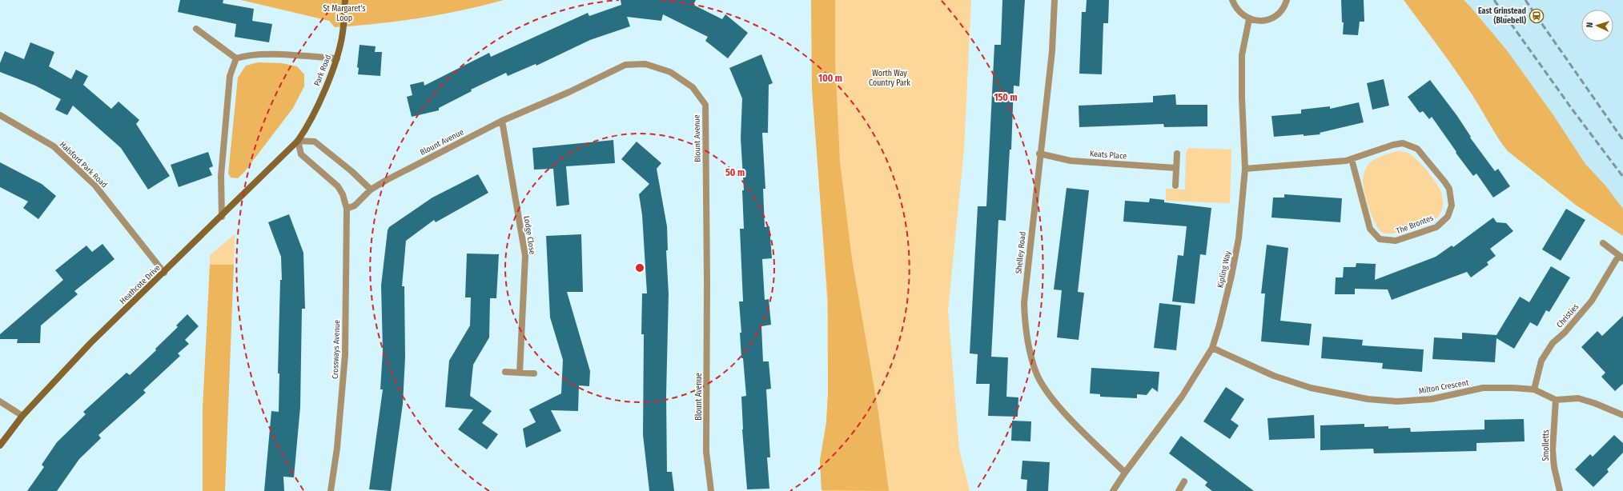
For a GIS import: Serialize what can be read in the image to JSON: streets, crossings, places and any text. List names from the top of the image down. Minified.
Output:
{"streets":{"street":["Park Road","Blount Avenue","Keats Place","Halsford Park Road","The Brontes","Lodge Close","Shelley Road","Kipling Way","Heathcote Drive","Christies","Crossways Avenue","Milton Crescent","Smolletts"]},"crossings":[["Park Road","Heathcote Drive"],["Blount Avenue","Lodge Close"],["Blount Avenue","Crossways Avenue"],["Keats Place","Shelley Road"],["Halsford Park Road","Heathcote Drive"],["The Brontes","Kipling Way"],["Shelley Road","Kipling Way"],["Kipling Way","Milton Crescent"],["Christies","Milton Crescent"],["Milton Crescent","Smolletts"]],"parks":["St Margaret's Loop","Worth Way Country Park"],"places":{"station":["East Grinstead (Bluebell)"]},"north":"left","rings":["100 m","150 m","50 m"]}
